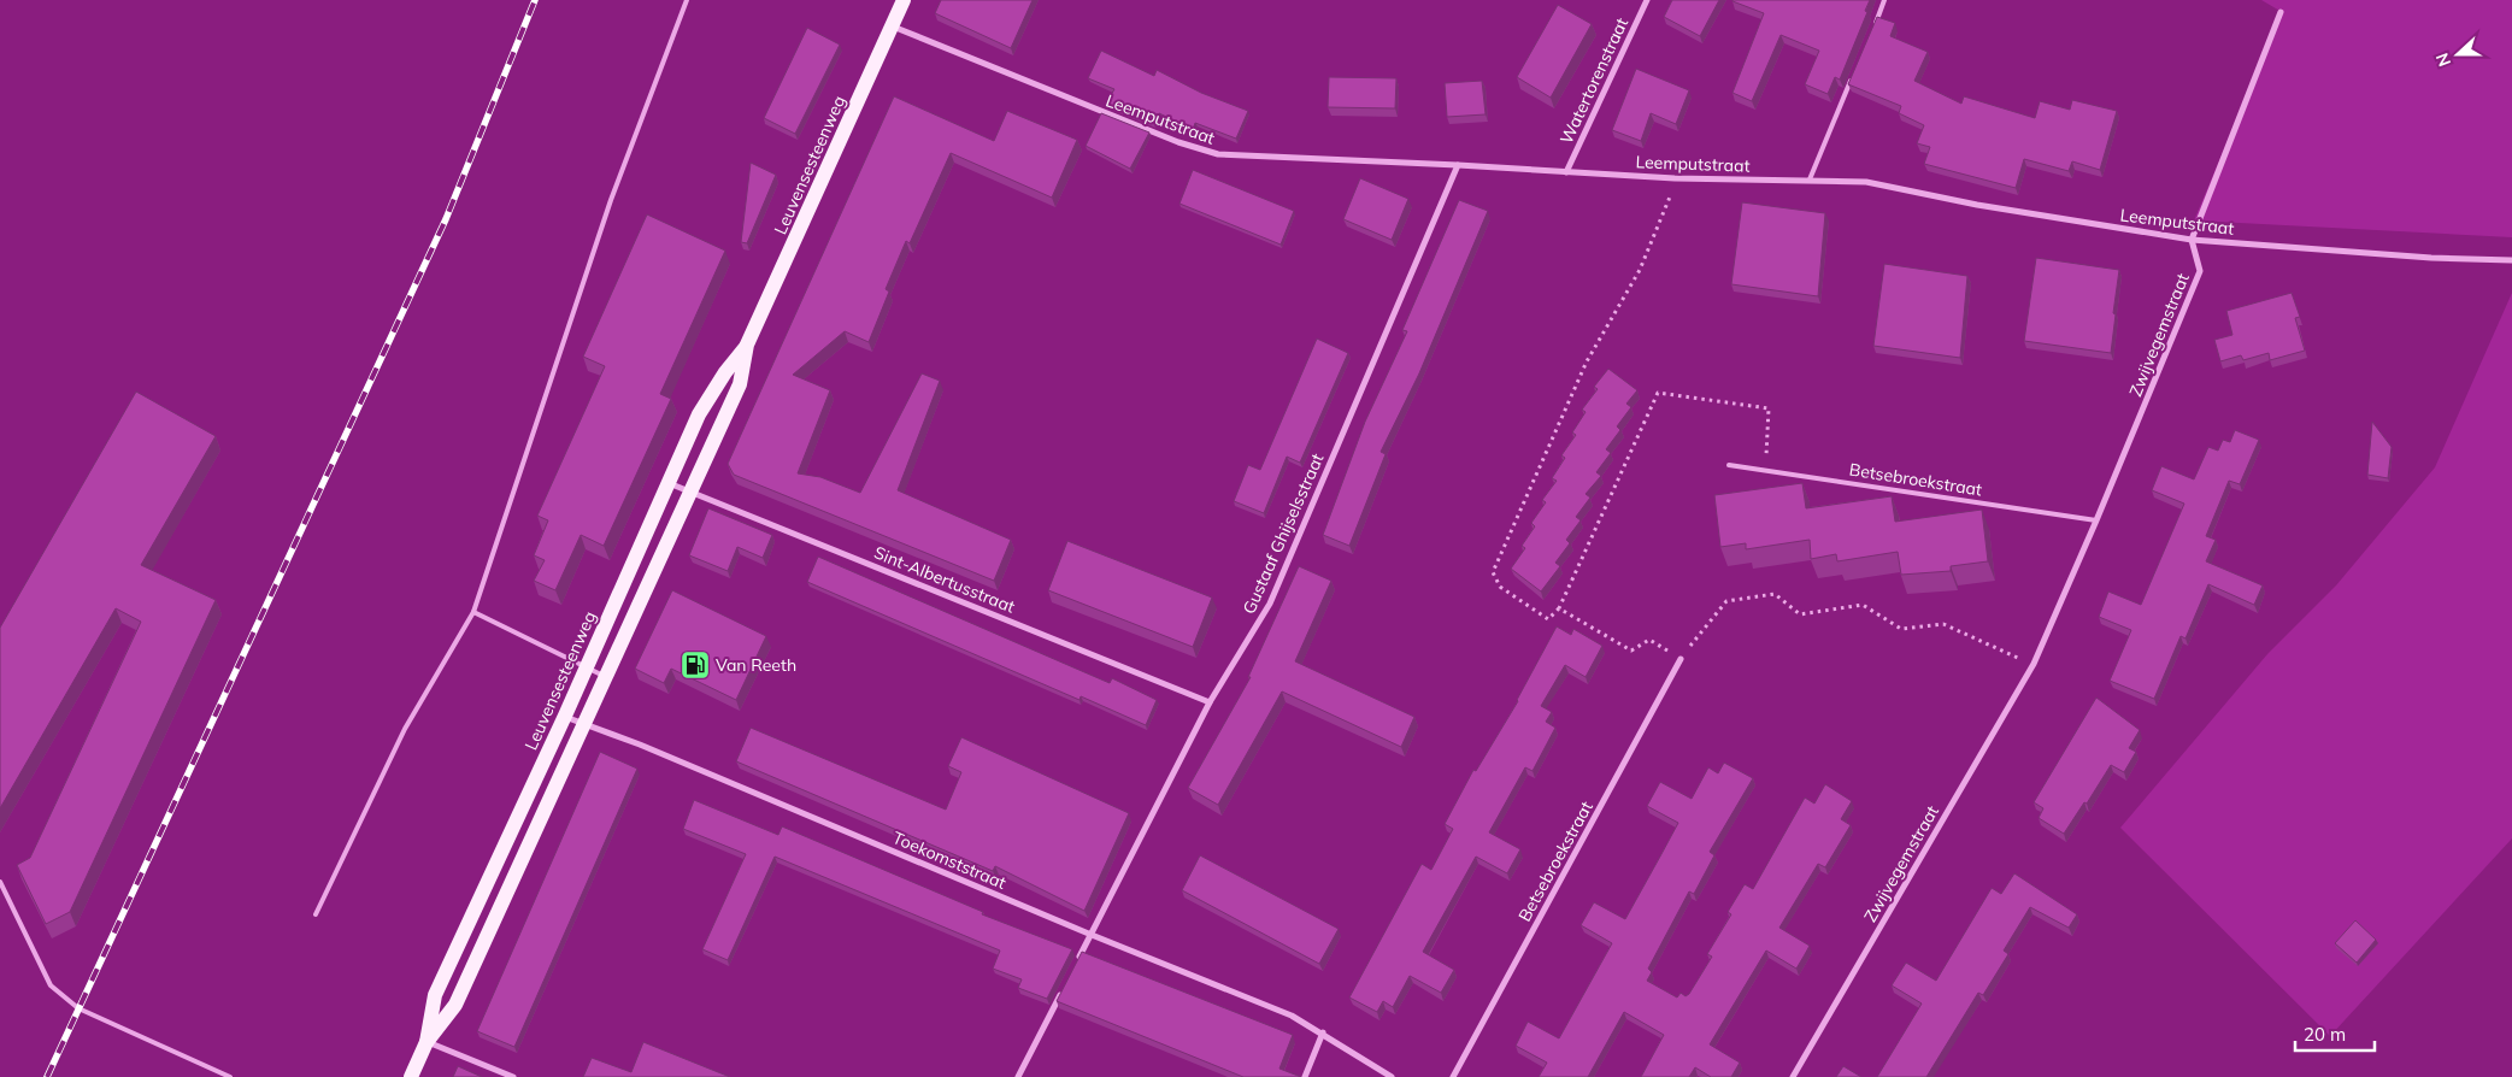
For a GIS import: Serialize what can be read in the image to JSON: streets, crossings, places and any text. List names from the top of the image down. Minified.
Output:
{"streets":{"main road":["Leuvensesteenweg"],"street":["Watertorenstraat","Leemputstraat","Zwijvegemstraat","Betsebroekstraat","Gustaaf Ghijselsstraat","Sint-Albertusstraat","Toekomststraat"]},"crossings":[["Watertorenstraat","Leemputstraat"],["Leemputstraat","Leuvensesteenweg"],["Leemputstraat","Zwijvegemstraat"],["Leemputstraat","Gustaaf Ghijselsstraat"],["Leuvensesteenweg","Sint-Albertusstraat"],["Leuvensesteenweg","Toekomststraat"],["Zwijvegemstraat","Betsebroekstraat"],["Gustaaf Ghijselsstraat","Sint-Albertusstraat"],["Gustaaf Ghijselsstraat","Toekomststraat"]],"places":{"fuel station":["Van Reeth"]},"scale_bar":"20 m","north":"left"}
